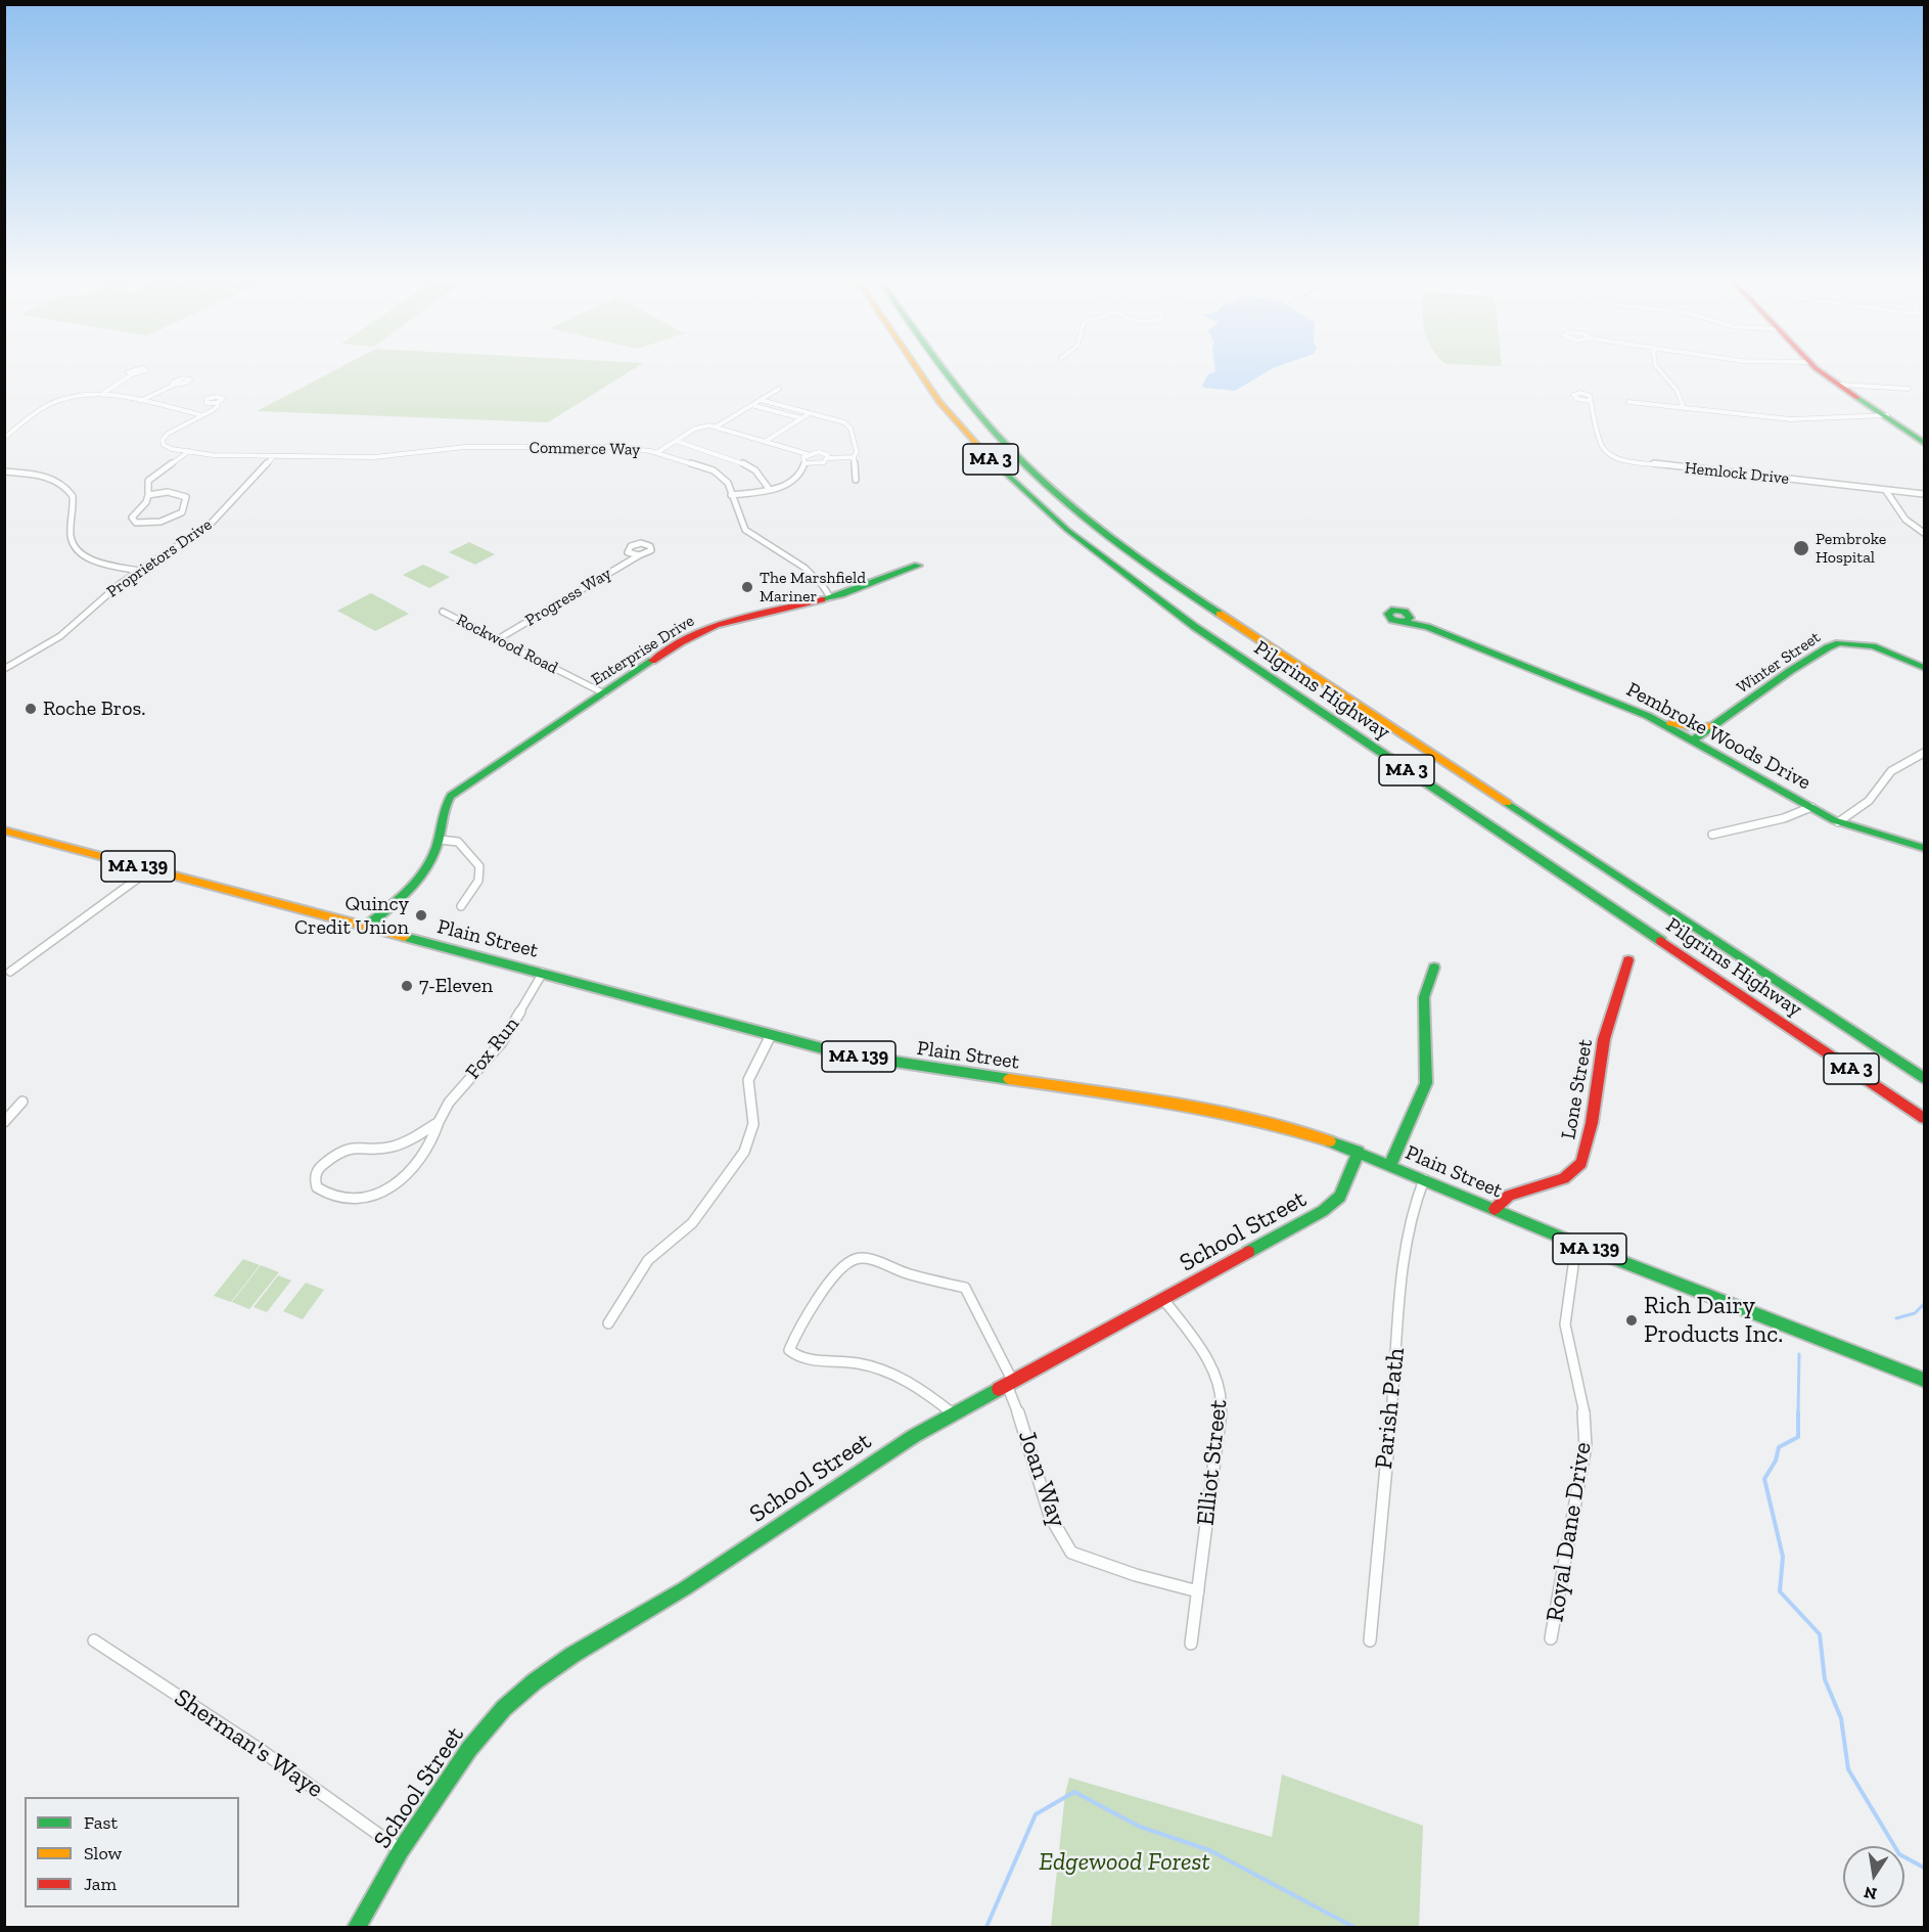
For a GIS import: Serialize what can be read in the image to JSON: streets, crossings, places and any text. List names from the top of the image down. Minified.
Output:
{"streets":{"main road":["MA 3","Enterprise Drive","Winter Street","Pilgrims Highway","Pembroke Woods Drive","MA 139","Plain Street","Lone Street","School Street"],"street":["Commerce Way","Hemlock Drive","Proprietors Drive","Progress Way","Rockwood Road","Fox Run","Parish Path","Elliot Street","Joan Way","Royal Dane Drive","Sherman's Waye"]},"crossings":[["Commerce Way","Proprietors Drive"],["Commerce Way","Enterprise Drive"],["Progress Way","Rockwood Road"],["Rockwood Road","Enterprise Drive"],["Enterprise Drive","Plain Street"],["Winter Street","Pembroke Woods Drive"],["Plain Street","Fox Run"],["Plain Street","Lone Street"],["Plain Street","School Street"],["Plain Street","Parish Path"],["Plain Street","Royal Dane Drive"],["School Street","Elliot Street"],["School Street","Joan Way"],["School Street","Sherman's Waye"],["Elliot Street","Joan Way"]],"parks":["Edgewood Forest"],"places":["Pembroke Hospital","The Marshfield Mariner","Roche Bros.","Quincy Credit Union","7-Eleven","Rich Dairy Products Inc."],"legend":["Fast","Slow","Jam"],"north":"bottom"}
